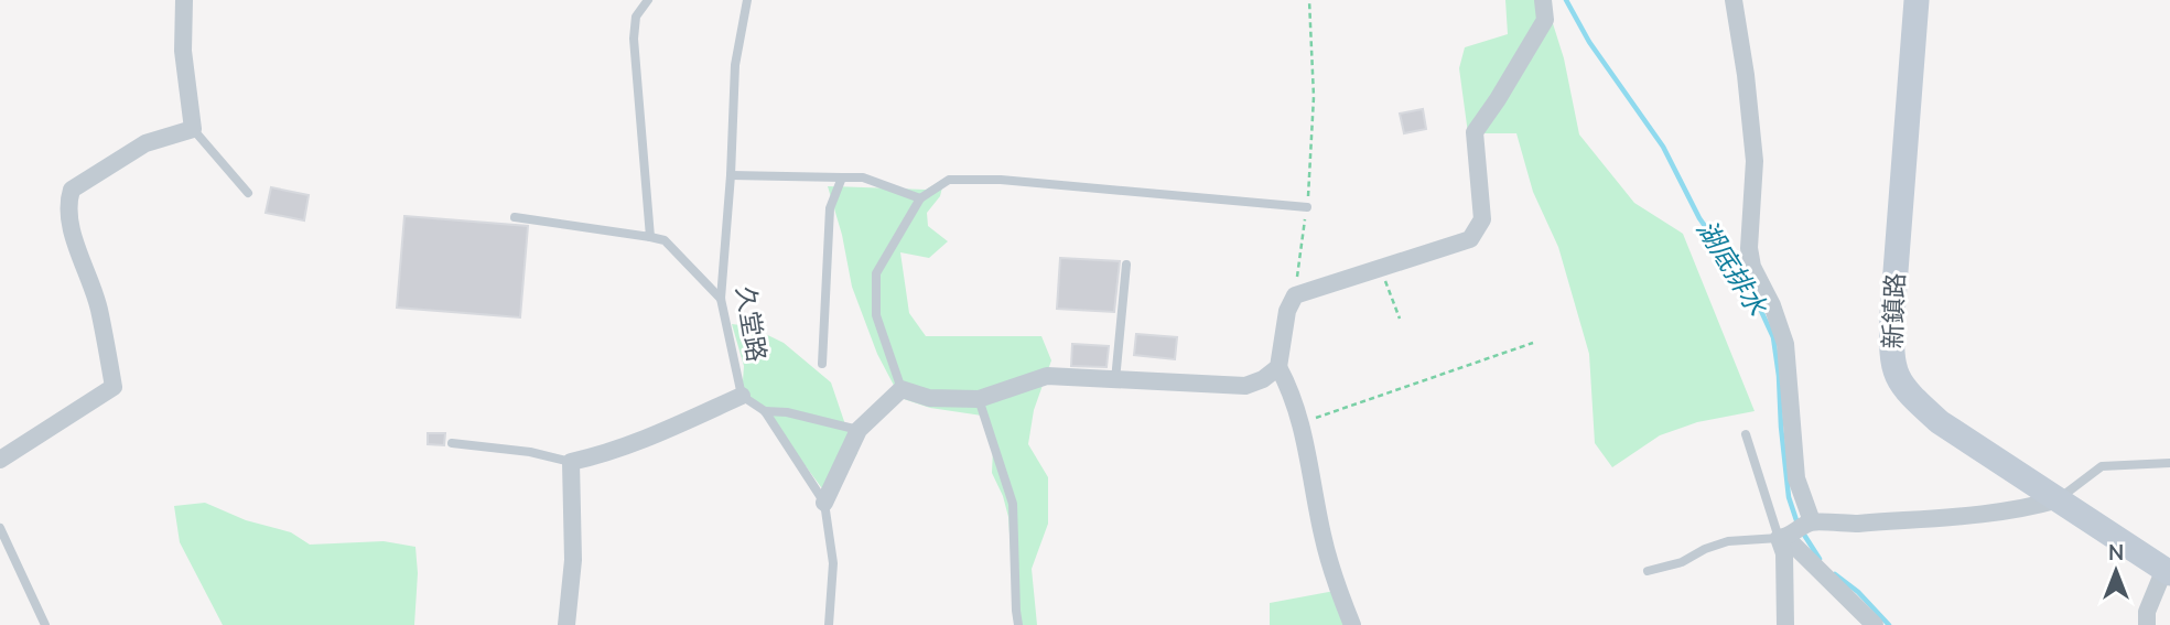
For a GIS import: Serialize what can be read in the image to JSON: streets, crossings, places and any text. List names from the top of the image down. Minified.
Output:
{"streets":{"street":["新鎮路"],"lane":["久堂路"]},"water":["湖底排水"],"north":"top"}
